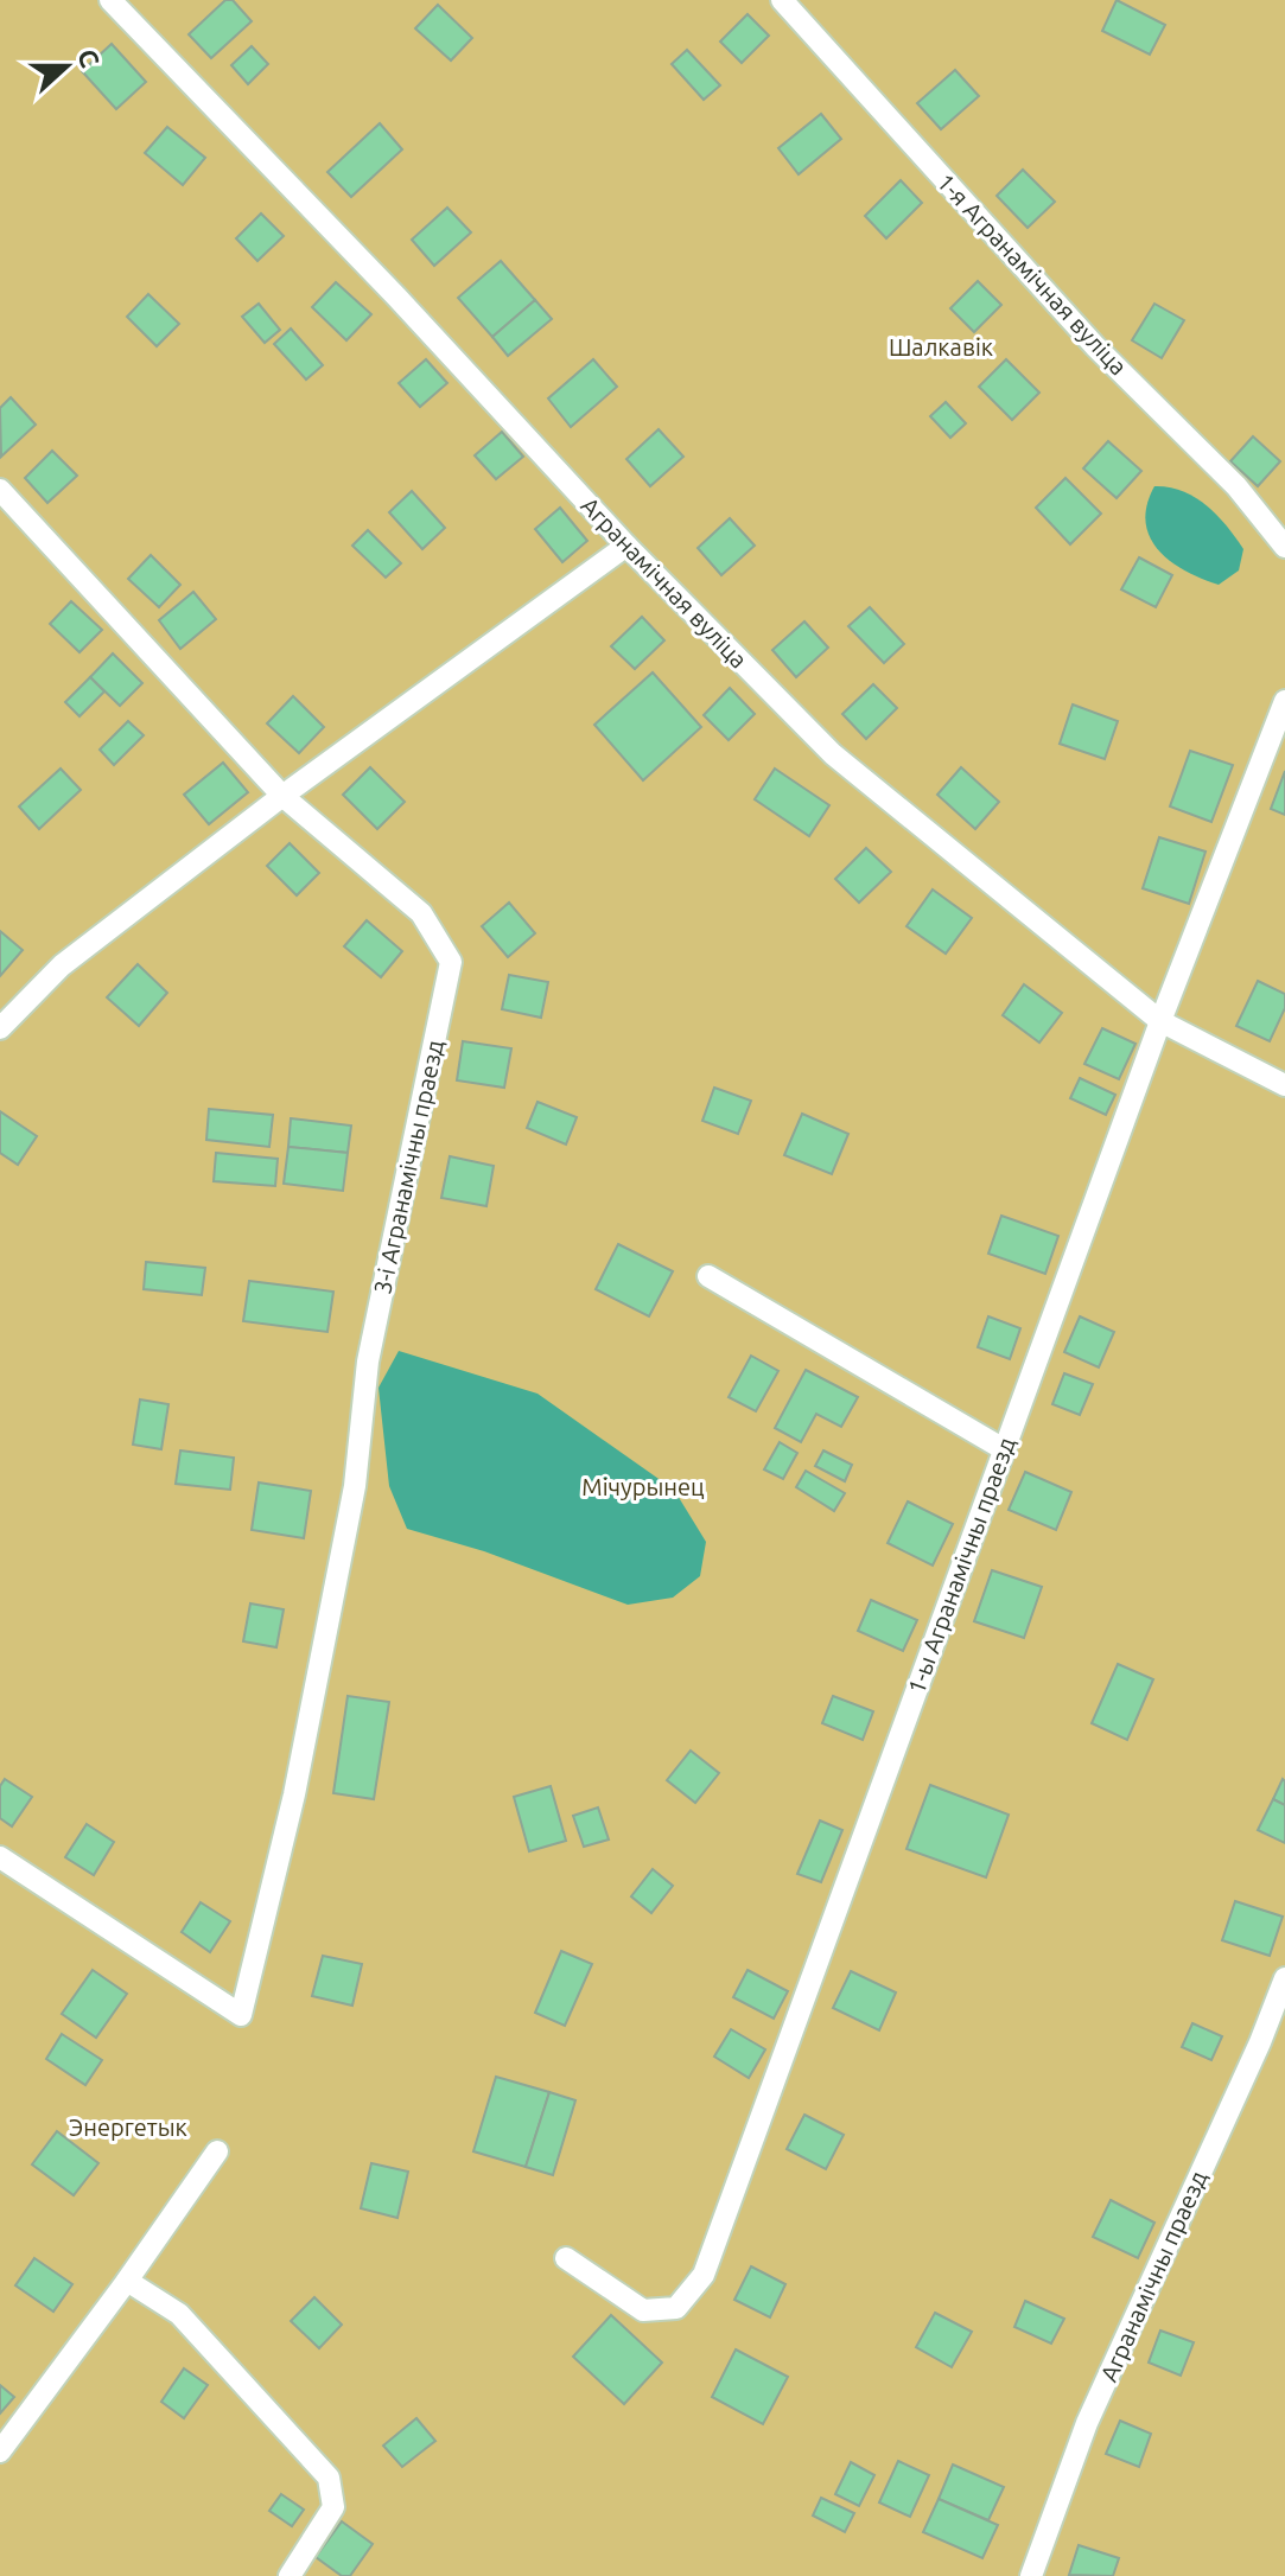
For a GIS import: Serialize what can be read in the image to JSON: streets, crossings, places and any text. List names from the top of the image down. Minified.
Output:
{"streets":{"lane":["1-я Агранамічная вуліца","Агранамічная вуліца","3-і Агранамічны праезд","1-ы Агранамічны праезд","Агранамічны праезд"]},"crossings":[["Агранамічная вуліца","1-ы Агранамічны праезд"]],"parks":["Шалкавік","Мічурынец","Энергетык"],"north":"right"}
